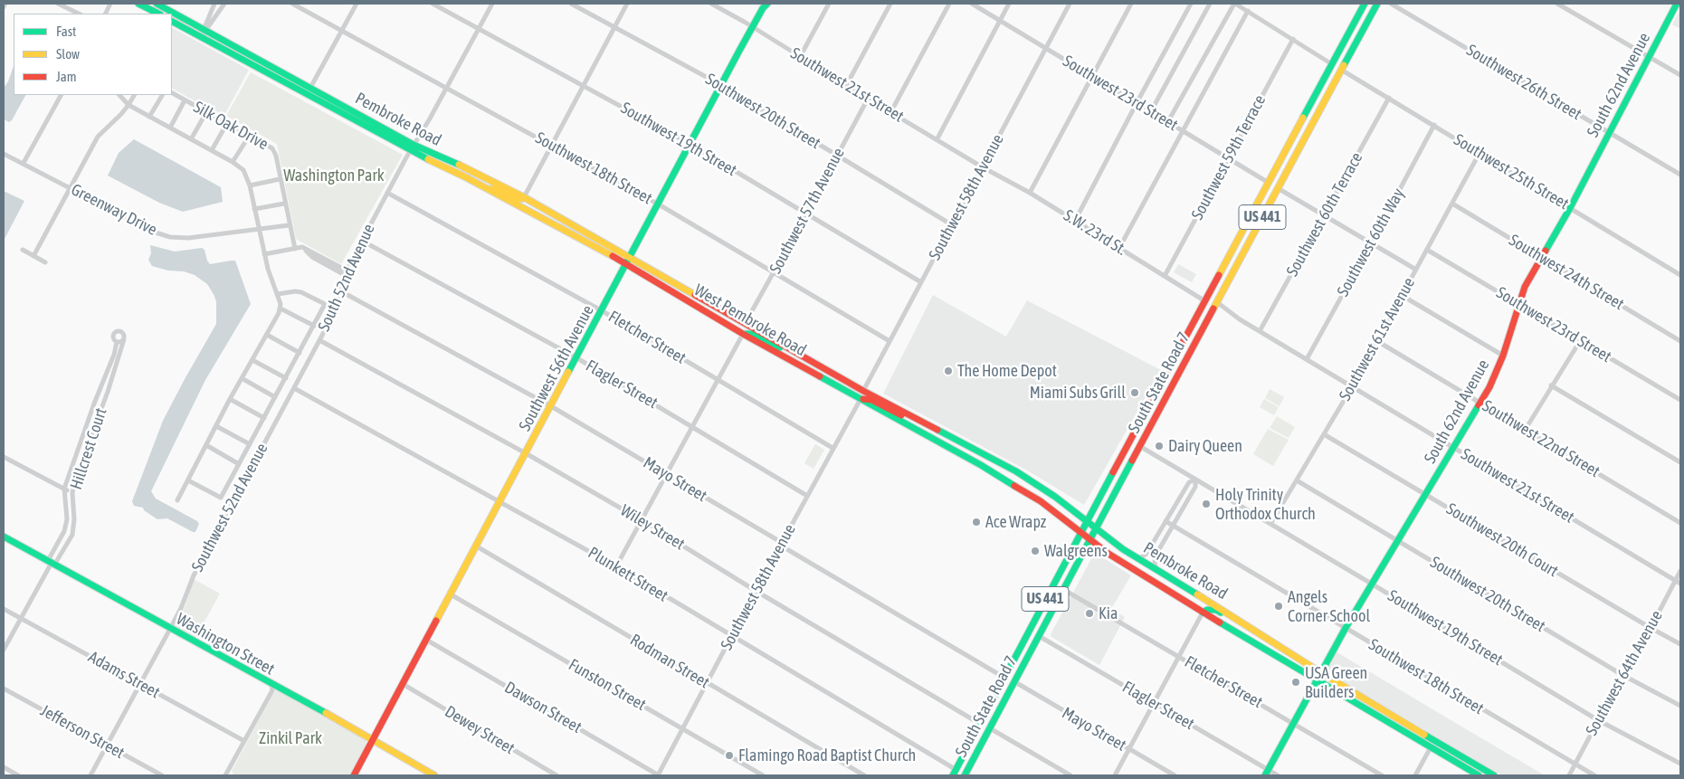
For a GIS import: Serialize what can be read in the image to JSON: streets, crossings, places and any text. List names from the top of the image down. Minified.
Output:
{"streets":{"main road":["South 62nd Avenue","Pembroke Road","US 441","West Pembroke Road","Southwest 56th Avenue","South State Road 7","Washington Street"],"street":["Southwest 26th Street","Southwest 21st Street","Southwest 23rd Street","Southwest 20th Street","Silk Oak Drive","Southwest 19th Street","Southwest 59th Terrace","Southwest 18th Street","Southwest 25th Street","Southwest 58th Avenue","Greenway Drive","Southwest 57th Avenue","Southwest 60th Terrace","S.W. 23rd St.","Southwest 60th Way","Southwest 24th Street","South 52nd Avenue","Fletcher Street","Southwest 61st Avenue","Flagler Street","Southwest 22nd Street","Hillcrest Court","Mayo Street","Southwest 52nd Avenue","Wiley Street","Southwest 20th Court","Plunkett Street","Rodman Street","Southwest 64th Avenue","Adams Street","Funston Street","Dawson Street","Dewey Street","Jefferson Street"]},"crossings":[["Southwest 26th Street","South 62nd Avenue"],["Southwest 21st Street","South 62nd Avenue"],["Southwest 21st Street","Southwest 58th Avenue"],["Southwest 21st Street","Southwest 57th Avenue"],["Southwest 21st Street","Southwest 60th Terrace"],["Southwest 21st Street","S.W. 23rd St."],["Southwest 21st Street","Southwest 60th Way"],["Southwest 21st Street","Southwest 61st Avenue"],["Southwest 21st Street","Southwest 56th Avenue"],["Southwest 21st Street","South State Road 7"],["Southwest 21st Street","Southwest 64th Avenue"],["South 62nd Avenue","Southwest 23rd Street"],["South 62nd Avenue","Southwest 20th Street"],["South 62nd Avenue","Pembroke Road"],["South 62nd Avenue","Southwest 19th Street"],["South 62nd Avenue","Southwest 18th Street"],["South 62nd Avenue","Southwest 25th Street"],["South 62nd Avenue","Southwest 24th Street"],["South 62nd Avenue","Fletcher Street"],["South 62nd Avenue","Flagler Street"],["South 62nd Avenue","Southwest 22nd Street"],["South 62nd Avenue","Southwest 20th Court"],["Southwest 23rd Street","Southwest 59th Terrace"],["Southwest 23rd Street","Southwest 58th Avenue"],["Southwest 23rd Street","Southwest 61st Avenue"],["Southwest 23rd Street","South State Road 7"],["Southwest 20th Street","Southwest 58th Avenue"],["Southwest 20th Street","Southwest 57th Avenue"],["Southwest 20th Street","Southwest 61st Avenue"],["Southwest 20th Street","Southwest 56th Avenue"],["Southwest 20th Street","Southwest 64th Avenue"],["Pembroke Road","Southwest 58th Avenue"],["Pembroke Road","South 52nd Avenue"],["Pembroke Road","West Pembroke Road"],["Pembroke Road","Southwest 56th Avenue"],["Pembroke Road","South State Road 7"],["Silk Oak Drive","Greenway Drive"],["Southwest 19th Street","Southwest 58th Avenue"],["Southwest 19th Street","Southwest 57th Avenue"],["Southwest 19th Street","Southwest 61st Avenue"],["Southwest 19th Street","Southwest 56th Avenue"],["Southwest 19th Street","South State Road 7"],["Southwest 19th Street","Southwest 64th Avenue"],["Southwest 59th Terrace","S.W. 23rd St."],["Southwest 18th Street","Southwest 58th Avenue"],["Southwest 18th Street","Southwest 57th Avenue"],["Southwest 18th Street","Southwest 56th Avenue"],["Southwest 18th Street","Southwest 64th Avenue"],["Southwest 25th Street","Southwest 60th Terrace"],["Southwest 25th Street","Southwest 60th Way"],["Southwest 25th Street","Southwest 61st Avenue"],["Southwest 25th Street","South State Road 7"],["Southwest 58th Avenue","S.W. 23rd St."],["Southwest 58th Avenue","West Pembroke Road"],["Southwest 58th Avenue","Fletcher Street"],["Southwest 58th Avenue","Flagler Street"],["Southwest 58th Avenue","Mayo Street"],["Southwest 58th Avenue","Wiley Street"],["Southwest 58th Avenue","Plunkett Street"],["Southwest 58th Avenue","Rodman Street"],["Southwest 58th Avenue","Funston Street"],["Southwest 58th Avenue","Dawson Street"],["Southwest 57th Avenue","West Pembroke Road"],["S.W. 23rd St.","South State Road 7"],["Southwest 24th Street","Southwest 61st Avenue"],["South 52nd Avenue","Fletcher Street"],["South 52nd Avenue","Flagler Street"],["South 52nd Avenue","Mayo Street"],["South 52nd Avenue","Southwest 52nd Avenue"],["South 52nd Avenue","Wiley Street"],["South 52nd Avenue","Plunkett Street"],["West Pembroke Road","Southwest 56th Avenue"],["Fletcher Street","Southwest 56th Avenue"],["Fletcher Street","South State Road 7"],["Southwest 61st Avenue","Southwest 22nd Street"],["Southwest 61st Avenue","Southwest 20th Court"],["Southwest 56th Avenue","Flagler Street"],["Southwest 56th Avenue","Mayo Street"],["Southwest 56th Avenue","Wiley Street"],["Southwest 56th Avenue","Plunkett Street"],["Southwest 56th Avenue","Washington Street"],["Southwest 56th Avenue","Rodman Street"],["Southwest 56th Avenue","Funston Street"],["Southwest 56th Avenue","Dawson Street"],["Southwest 56th Avenue","Dewey Street"],["South State Road 7","Flagler Street"],["South State Road 7","Mayo Street"],["South State Road 7","Wiley Street"],["South State Road 7","Plunkett Street"],["Hillcrest Court","Washington Street"],["Southwest 52nd Avenue","Plunkett Street"],["Southwest 52nd Avenue","Washington Street"],["Southwest 20th Court","Southwest 64th Avenue"]],"parks":["Washington Park","Zinkil Park"],"places":["The Home Depot","Miami Subs Grill","Dairy Queen","Holy Trinity Orthodox Church","Ace Wrapz","Walgreens","Angels Corner School","Kia","USA Green Builders","Flamingo Road Baptist Church"],"legend":["Fast","Slow","Jam"]}
